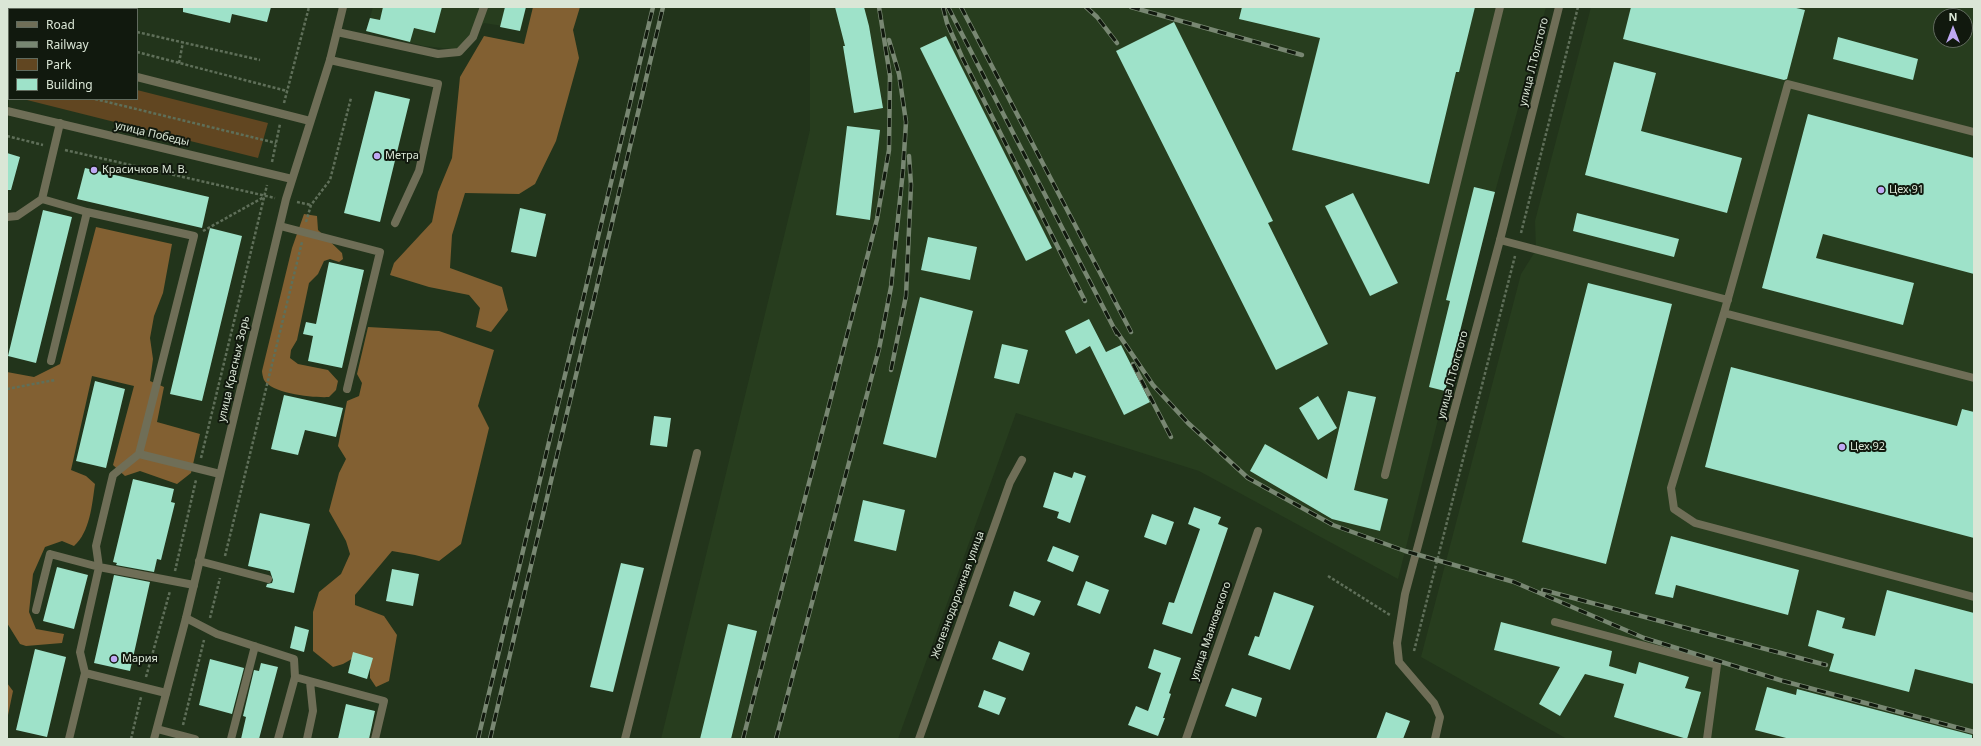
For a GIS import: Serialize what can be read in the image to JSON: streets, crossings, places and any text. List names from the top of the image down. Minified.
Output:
{"streets":{"street":["улица Л.Толстого","улица Победы","улица Красных Зорь","Железнодорожная улица","улица Маяковского"]},"crossings":[["улица Победы","улица Красных Зорь"]],"places":["Метра","Красичков М. В.","Цех 91","Цех 92","Мария"],"legend":["Road","Railway","Park","Building"],"north":"top"}
